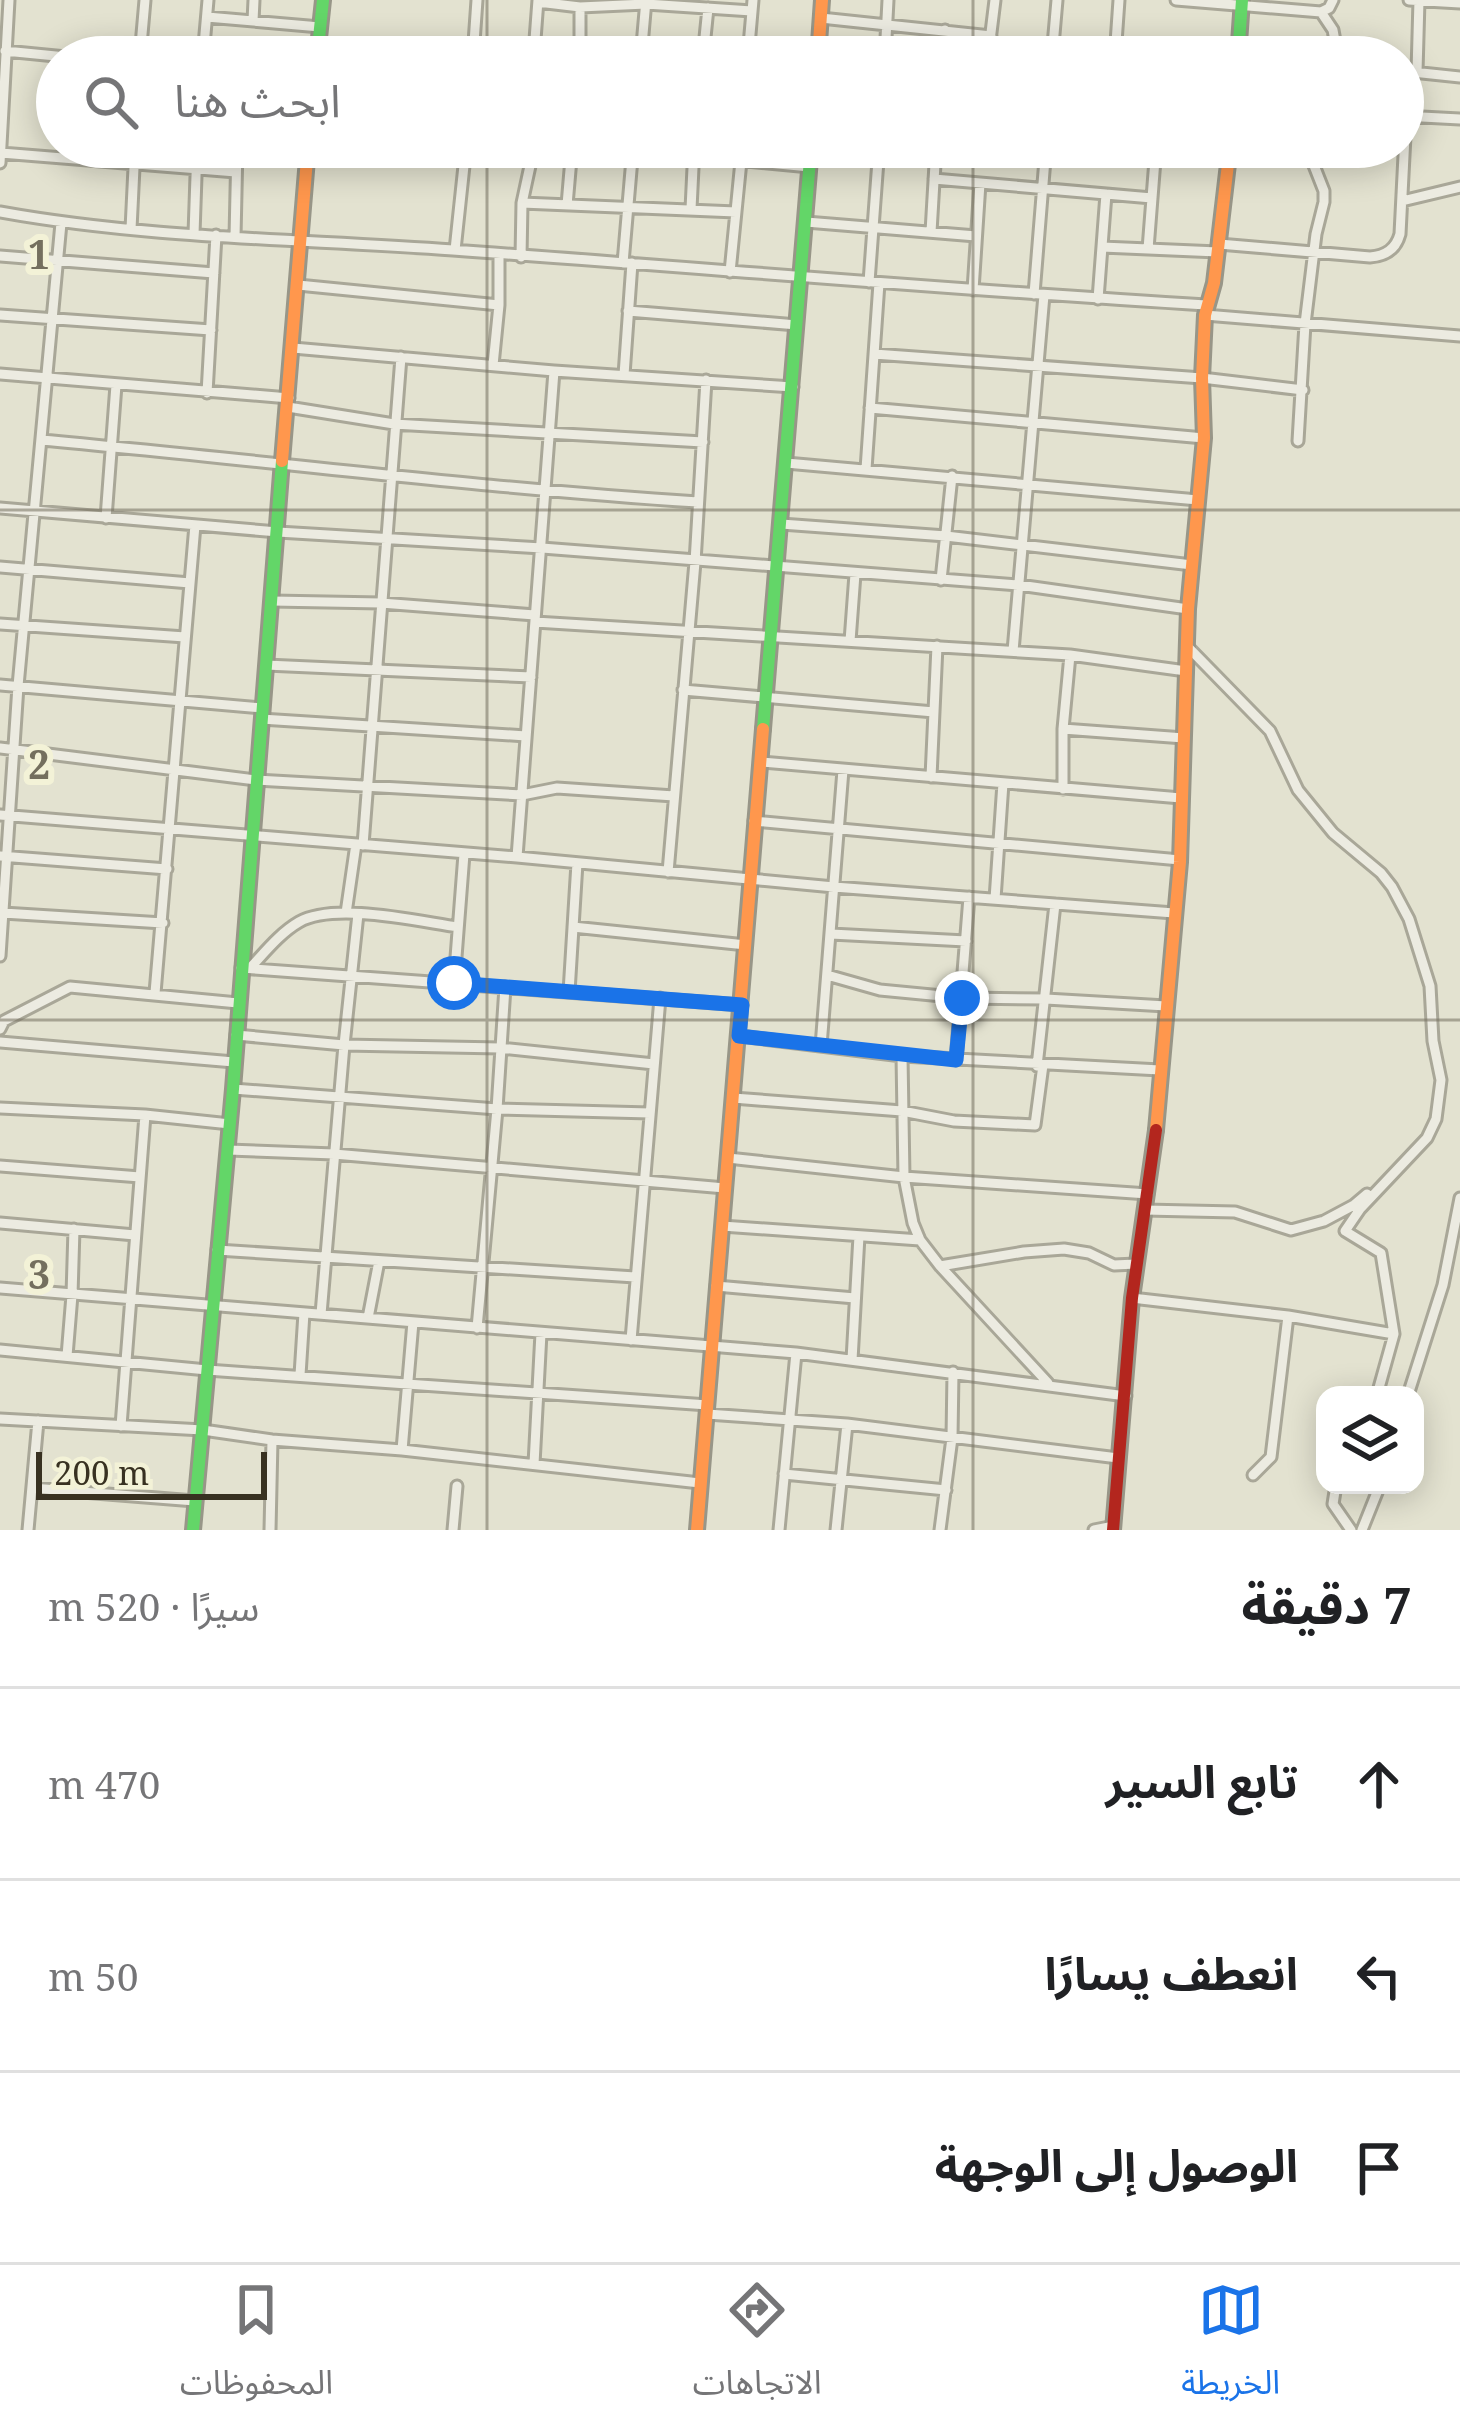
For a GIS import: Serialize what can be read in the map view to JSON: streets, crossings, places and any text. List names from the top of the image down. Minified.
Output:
{"scale_bar":"200 m","page":{"search":"ابحث هنا","scale":"200 m","heading":["7 دقيقة","سيرًا · 520 m"],"list":[["تابع السير","470 m"],["انعطف يسارًا","50 m"],"الوصول إلى الوجهة"],"nav":["الخريطة","الاتجاهات","المحفوظات"]},"grid":{"rows":["1","2","3"]}}
